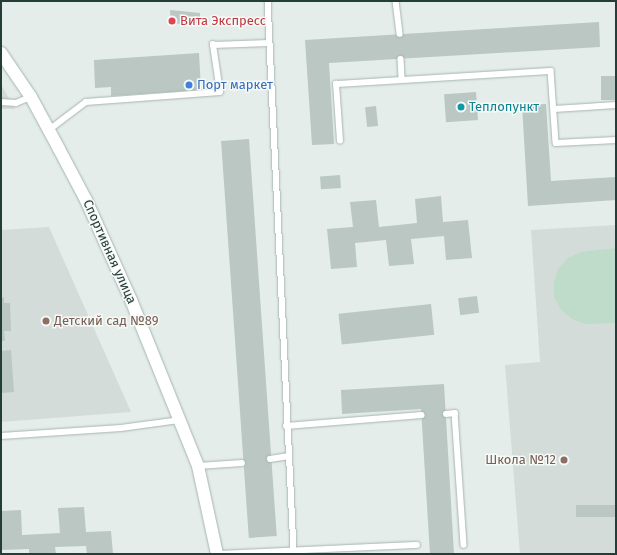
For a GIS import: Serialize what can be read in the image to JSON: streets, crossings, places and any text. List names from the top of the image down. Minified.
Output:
{"streets":{"street":["Спортивная улица"]},"places":["Вита Экспресс","Порт маркет","Теплопункт","Детский сад №89","Школа №12"]}
